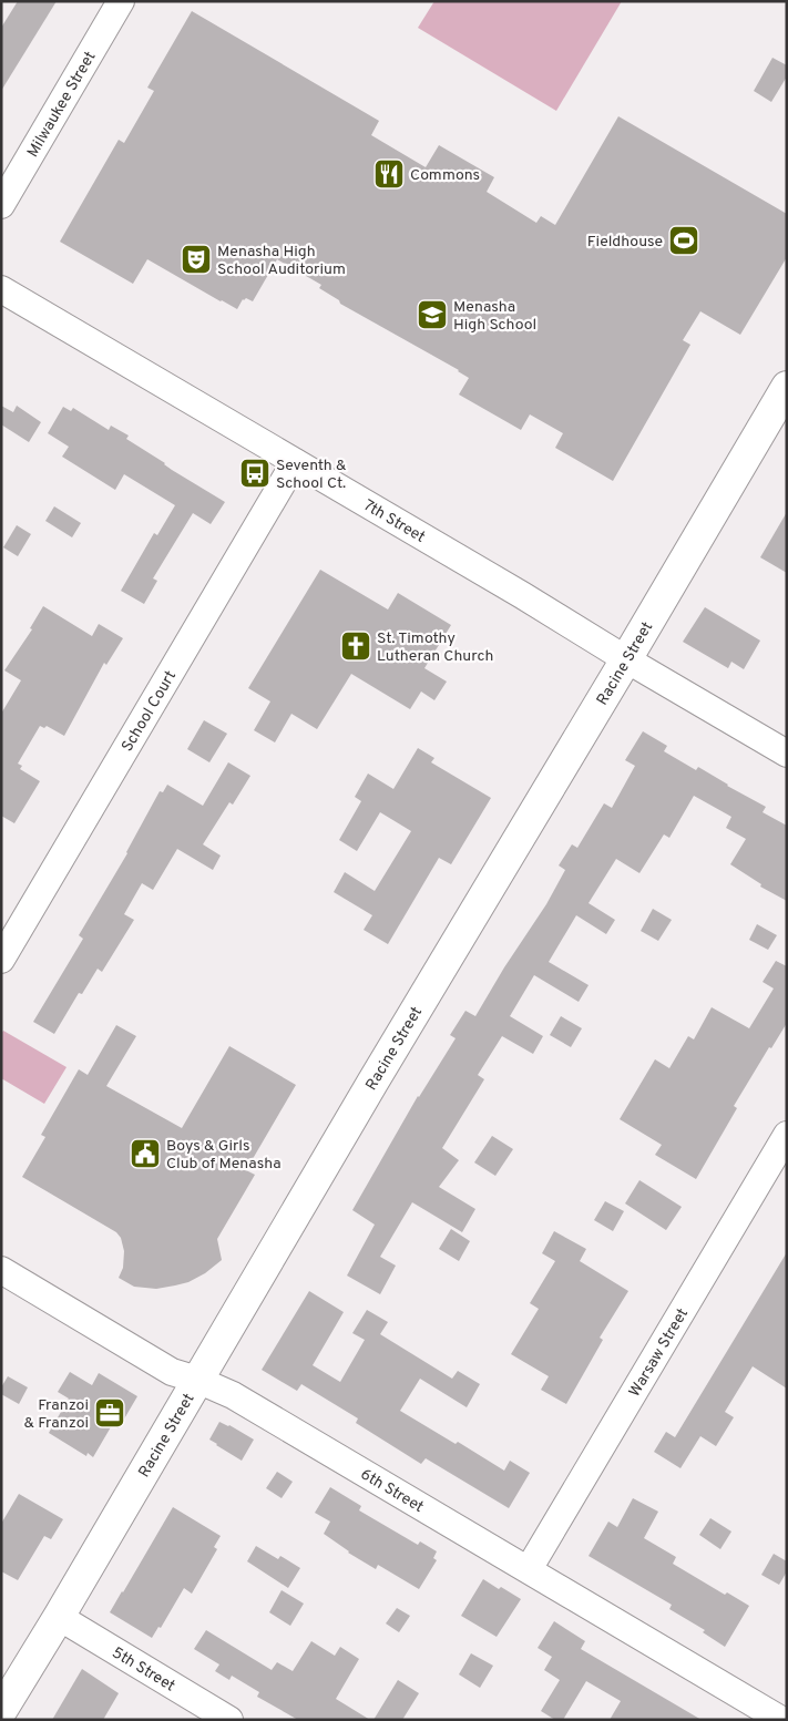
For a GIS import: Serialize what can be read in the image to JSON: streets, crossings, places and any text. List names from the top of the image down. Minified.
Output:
{"streets":{"main road":["Racine Street"],"street":["Milwaukee Street","7th Street","School Court","Warsaw Street","6th Street","5th Street"]},"crossings":[["7th Street","Racine Street"],["7th Street","School Court"],["Racine Street","6th Street"],["Racine Street","5th Street"],["Warsaw Street","6th Street"]],"places":{"restaurant":["Commons"],"sports":["Fieldhouse"],"theatre":["Menasha High School Auditorium"],"school or university":["Menasha High School"],"bus stop":["Seventh & School Ct."],"church":["St. Timothy Lutheran Church"],"public building":["Boys & Girls Club of Menasha"],"office":["Franzoi & Franzoi"]}}
